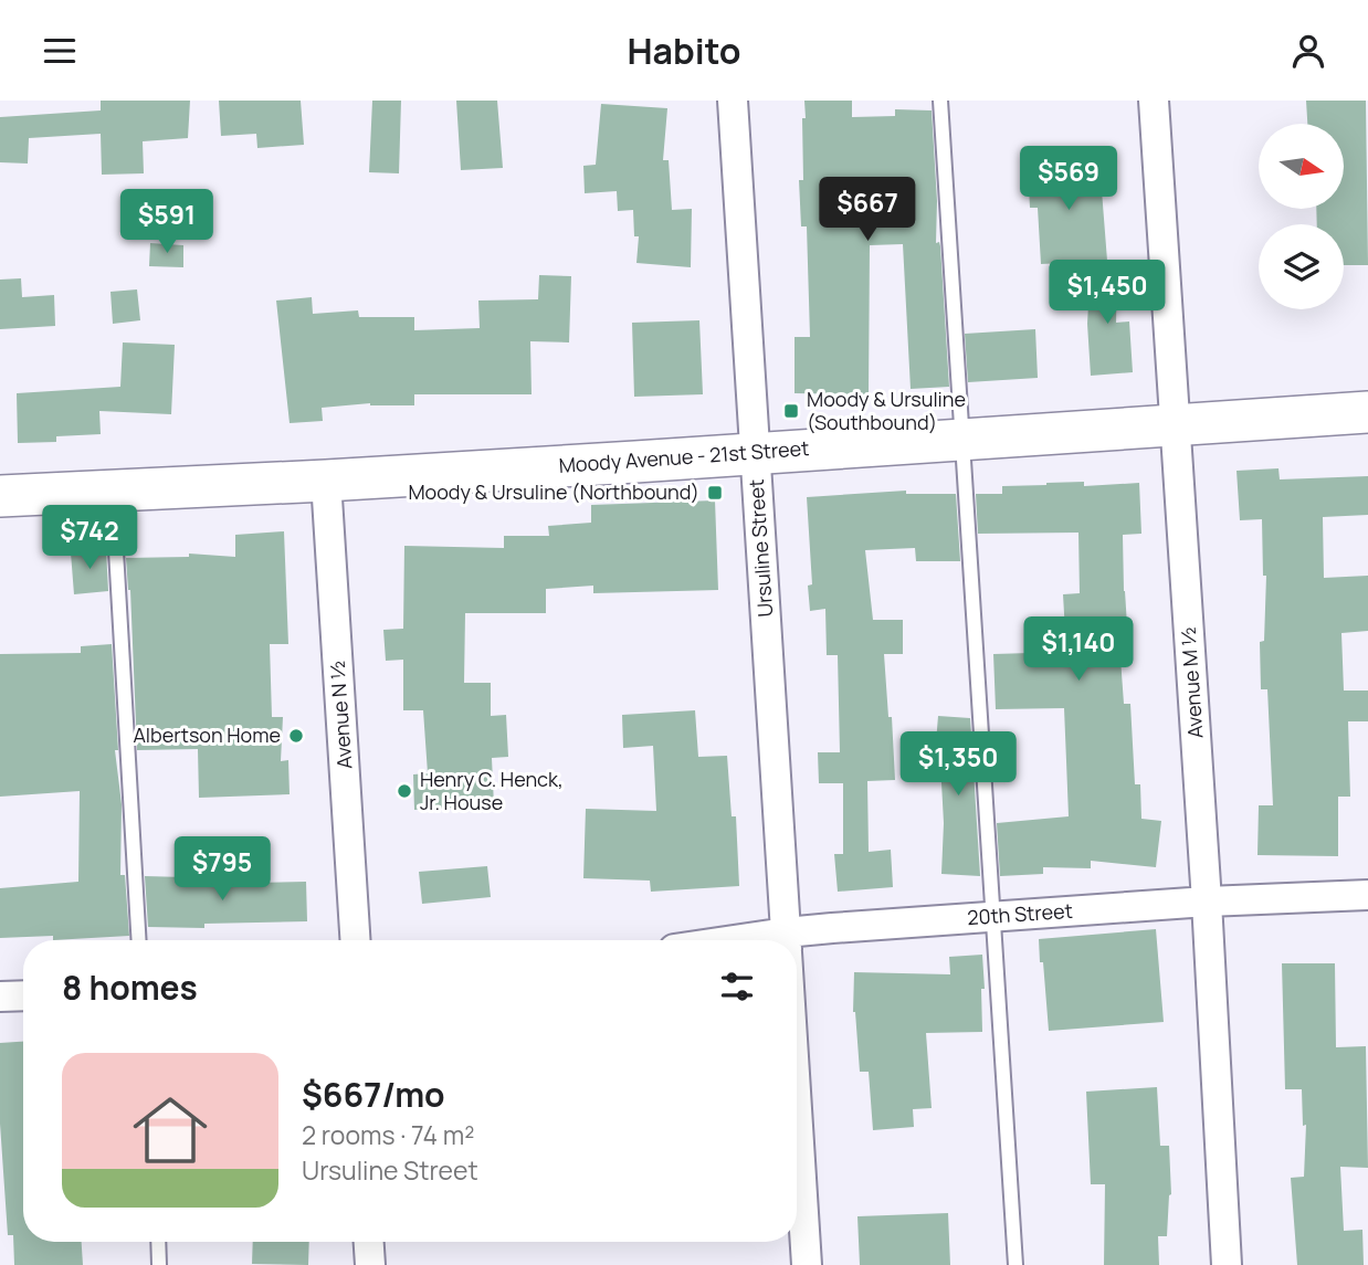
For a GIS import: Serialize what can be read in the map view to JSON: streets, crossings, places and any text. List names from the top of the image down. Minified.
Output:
{"streets":{"main road":["Moody Avenue - 21st Street"],"street":["Ursuline Street","Avenue M ½","Avenue N ½","20th Street"]},"crossings":[["Moody Avenue - 21st Street","Ursuline Street"],["Moody Avenue - 21st Street","Avenue M ½"],["Moody Avenue - 21st Street","Avenue N ½"],["Avenue M ½","20th Street"]],"places":{"transit":["Moody & Ursuline (Southbound)","Moody & Ursuline (Northbound)"],"other":["Albertson Home","Henry C. Henck, Jr. House"]},"north":"right","page":{"header":"Habito","price":["$569","$667","$591","$1,450","$742","$1,140","$1,350","$795"],"heading":"8 homes","list":[{"name":"$667/mo","note":"2 rooms · 74 m² · Ursuline Street"}]}}
